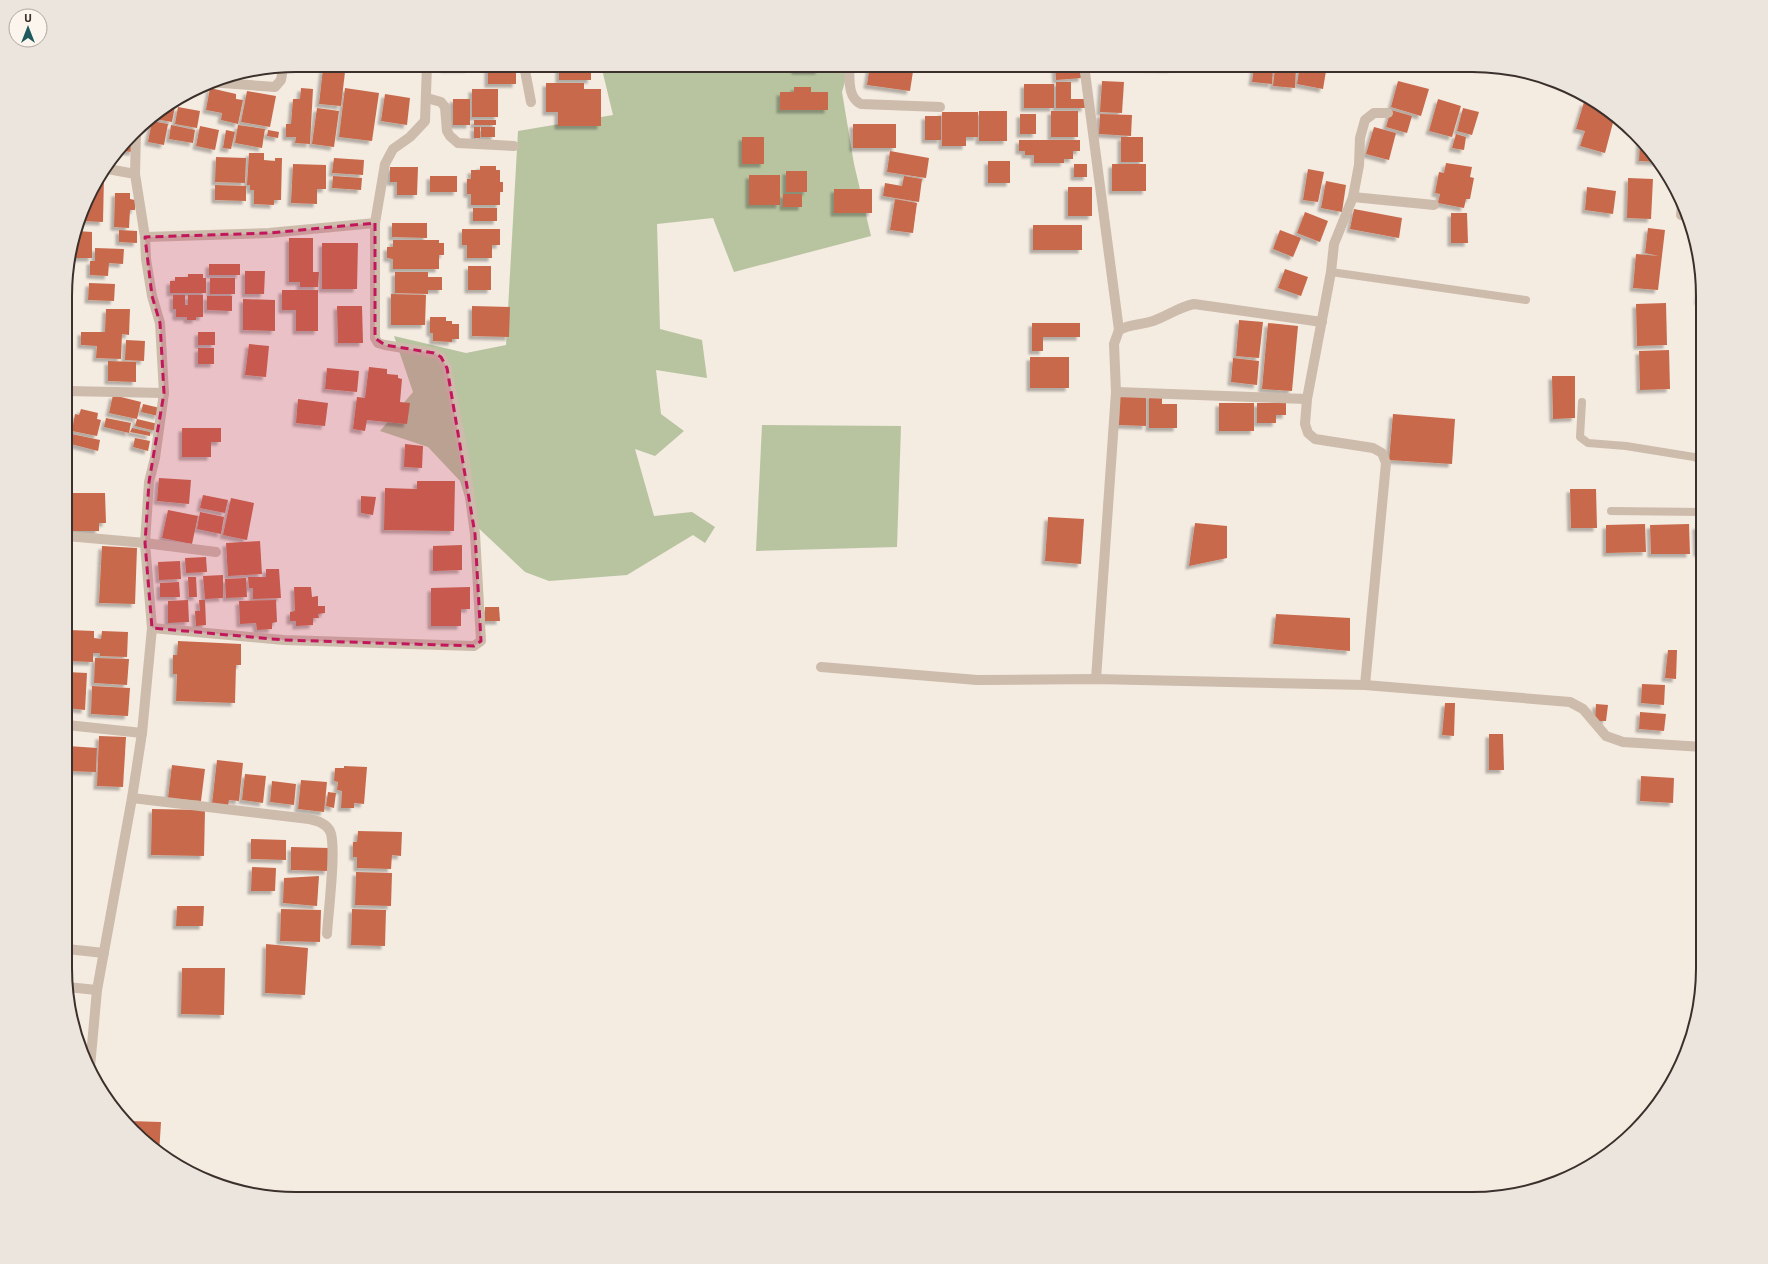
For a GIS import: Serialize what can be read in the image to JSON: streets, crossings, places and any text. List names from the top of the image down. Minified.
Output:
{"north":"top"}
